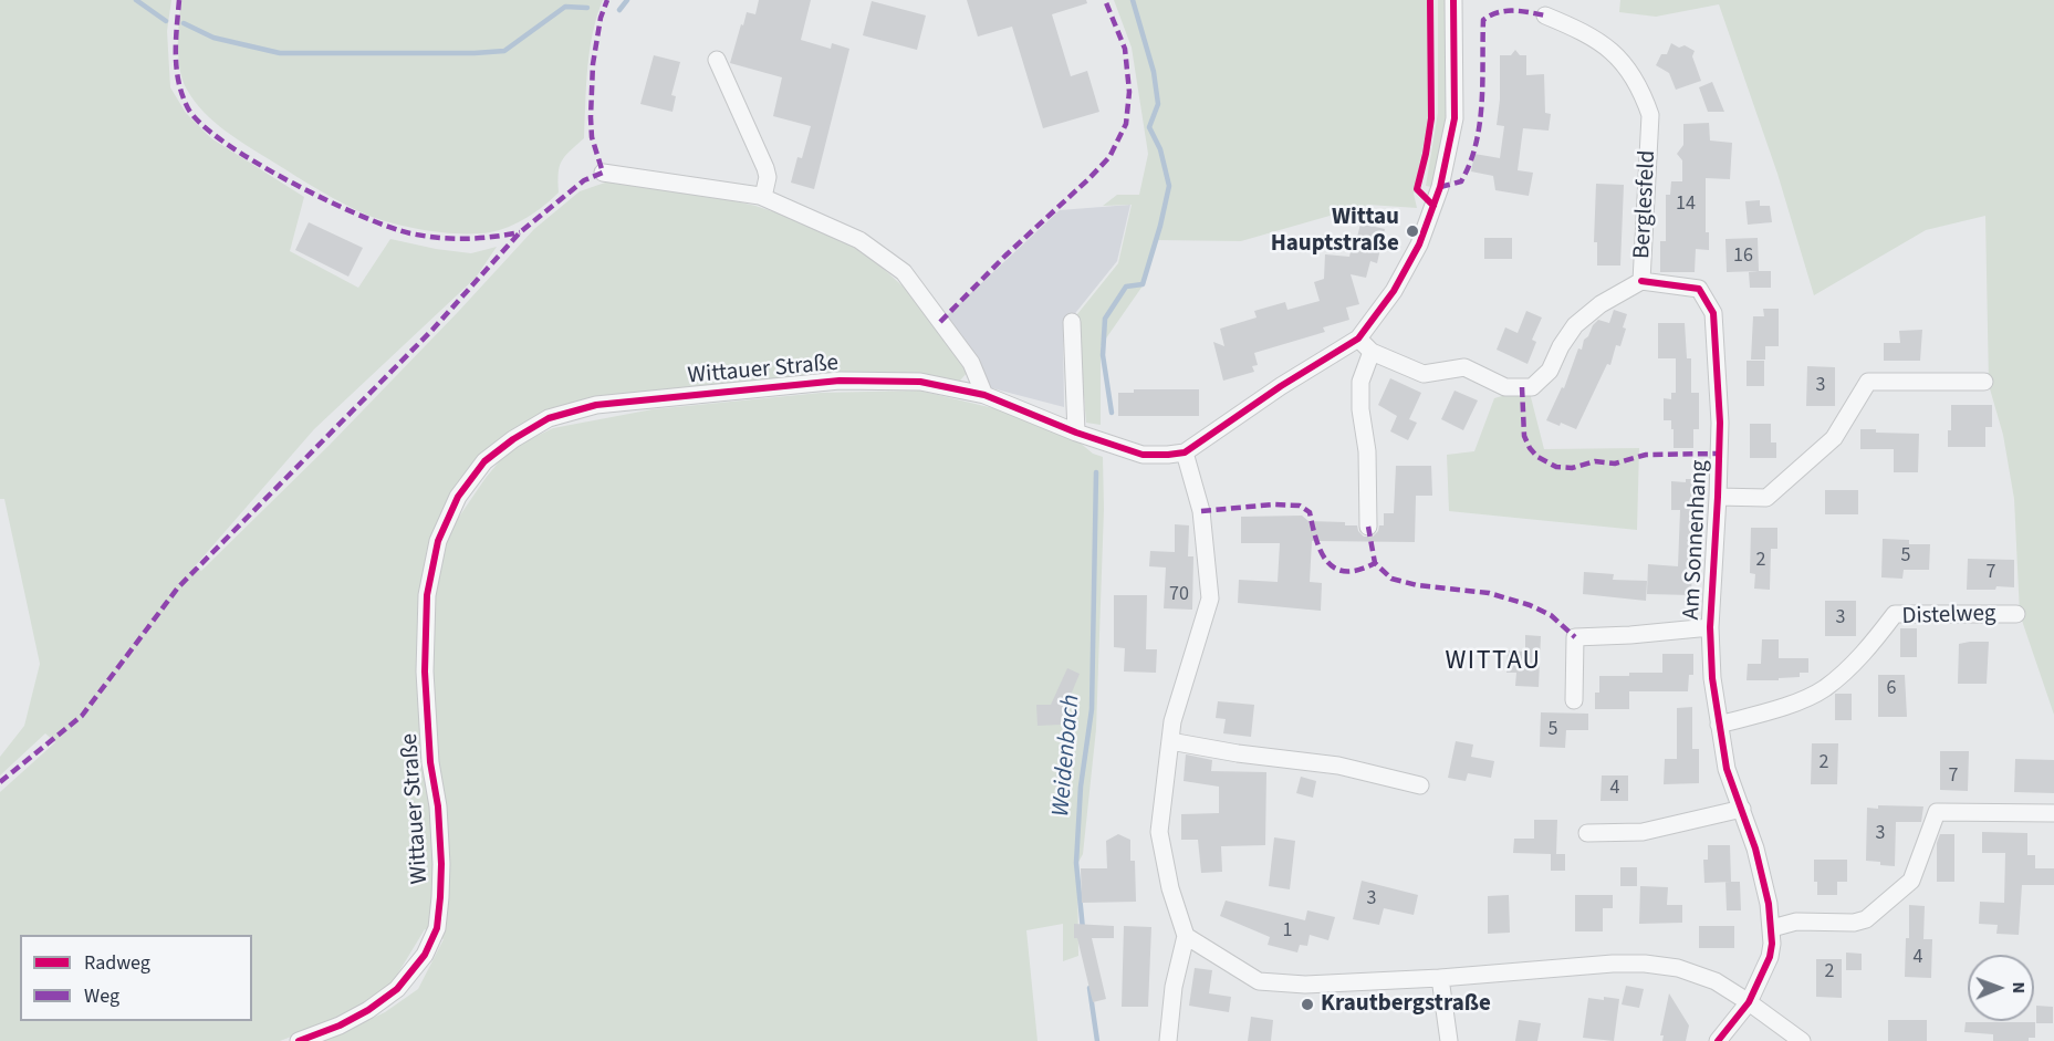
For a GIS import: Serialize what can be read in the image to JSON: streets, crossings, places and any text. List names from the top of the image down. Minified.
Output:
{"streets":{"street":["Berglesfeld","Wittauer Straße","Am Sonnenhang","Distelweg"]},"crossings":[["Berglesfeld","Am Sonnenhang"],["Am Sonnenhang","Distelweg"]],"districts":["WITTAU"],"water":["Weidenbach"],"places":["Wittau Hauptstraße","Krautbergstraße"],"house_numbers":["14","16","3","5","2","7","70","3","6","5","2","7","4","3","3","1","4","2"],"legend":["Radweg","Weg"],"north":"right"}
